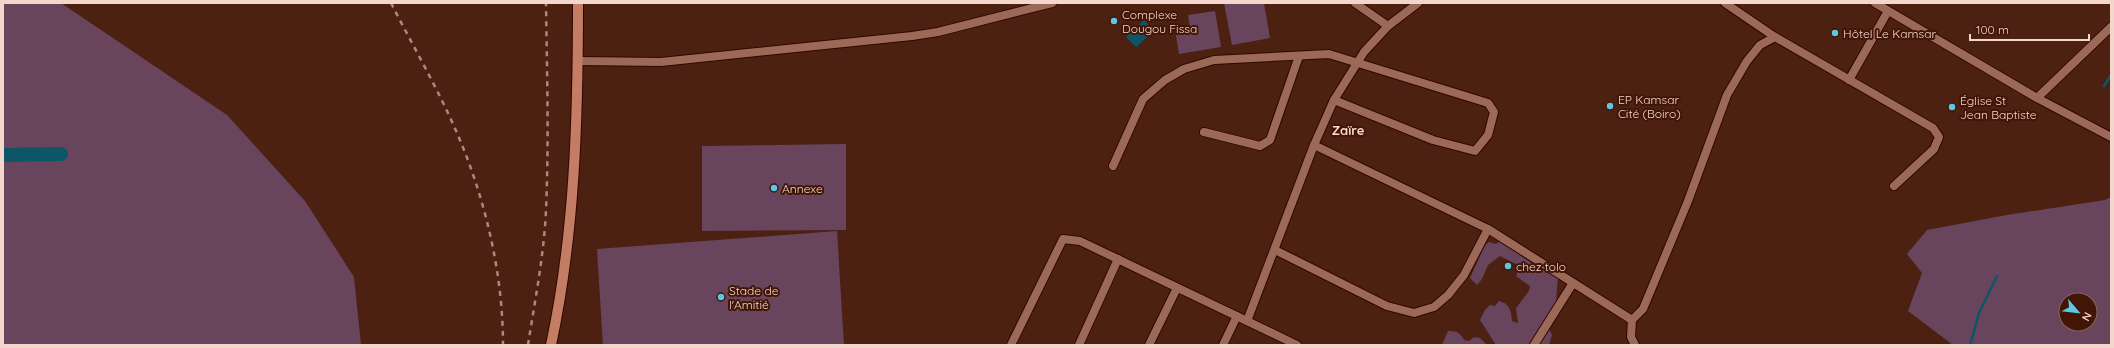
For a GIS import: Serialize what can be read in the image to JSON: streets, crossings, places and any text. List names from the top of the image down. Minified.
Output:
{"districts":["Zaïre"],"places":["Complexe Dougou Fissa","Hôtel Le Kamsar","EP Kamsar Cité (Boiro)","Église St Jean Baptiste","Annexe","chez tolo","Stade de l'Amitié"],"scale_bar":"100 m","north":"bottom right"}
